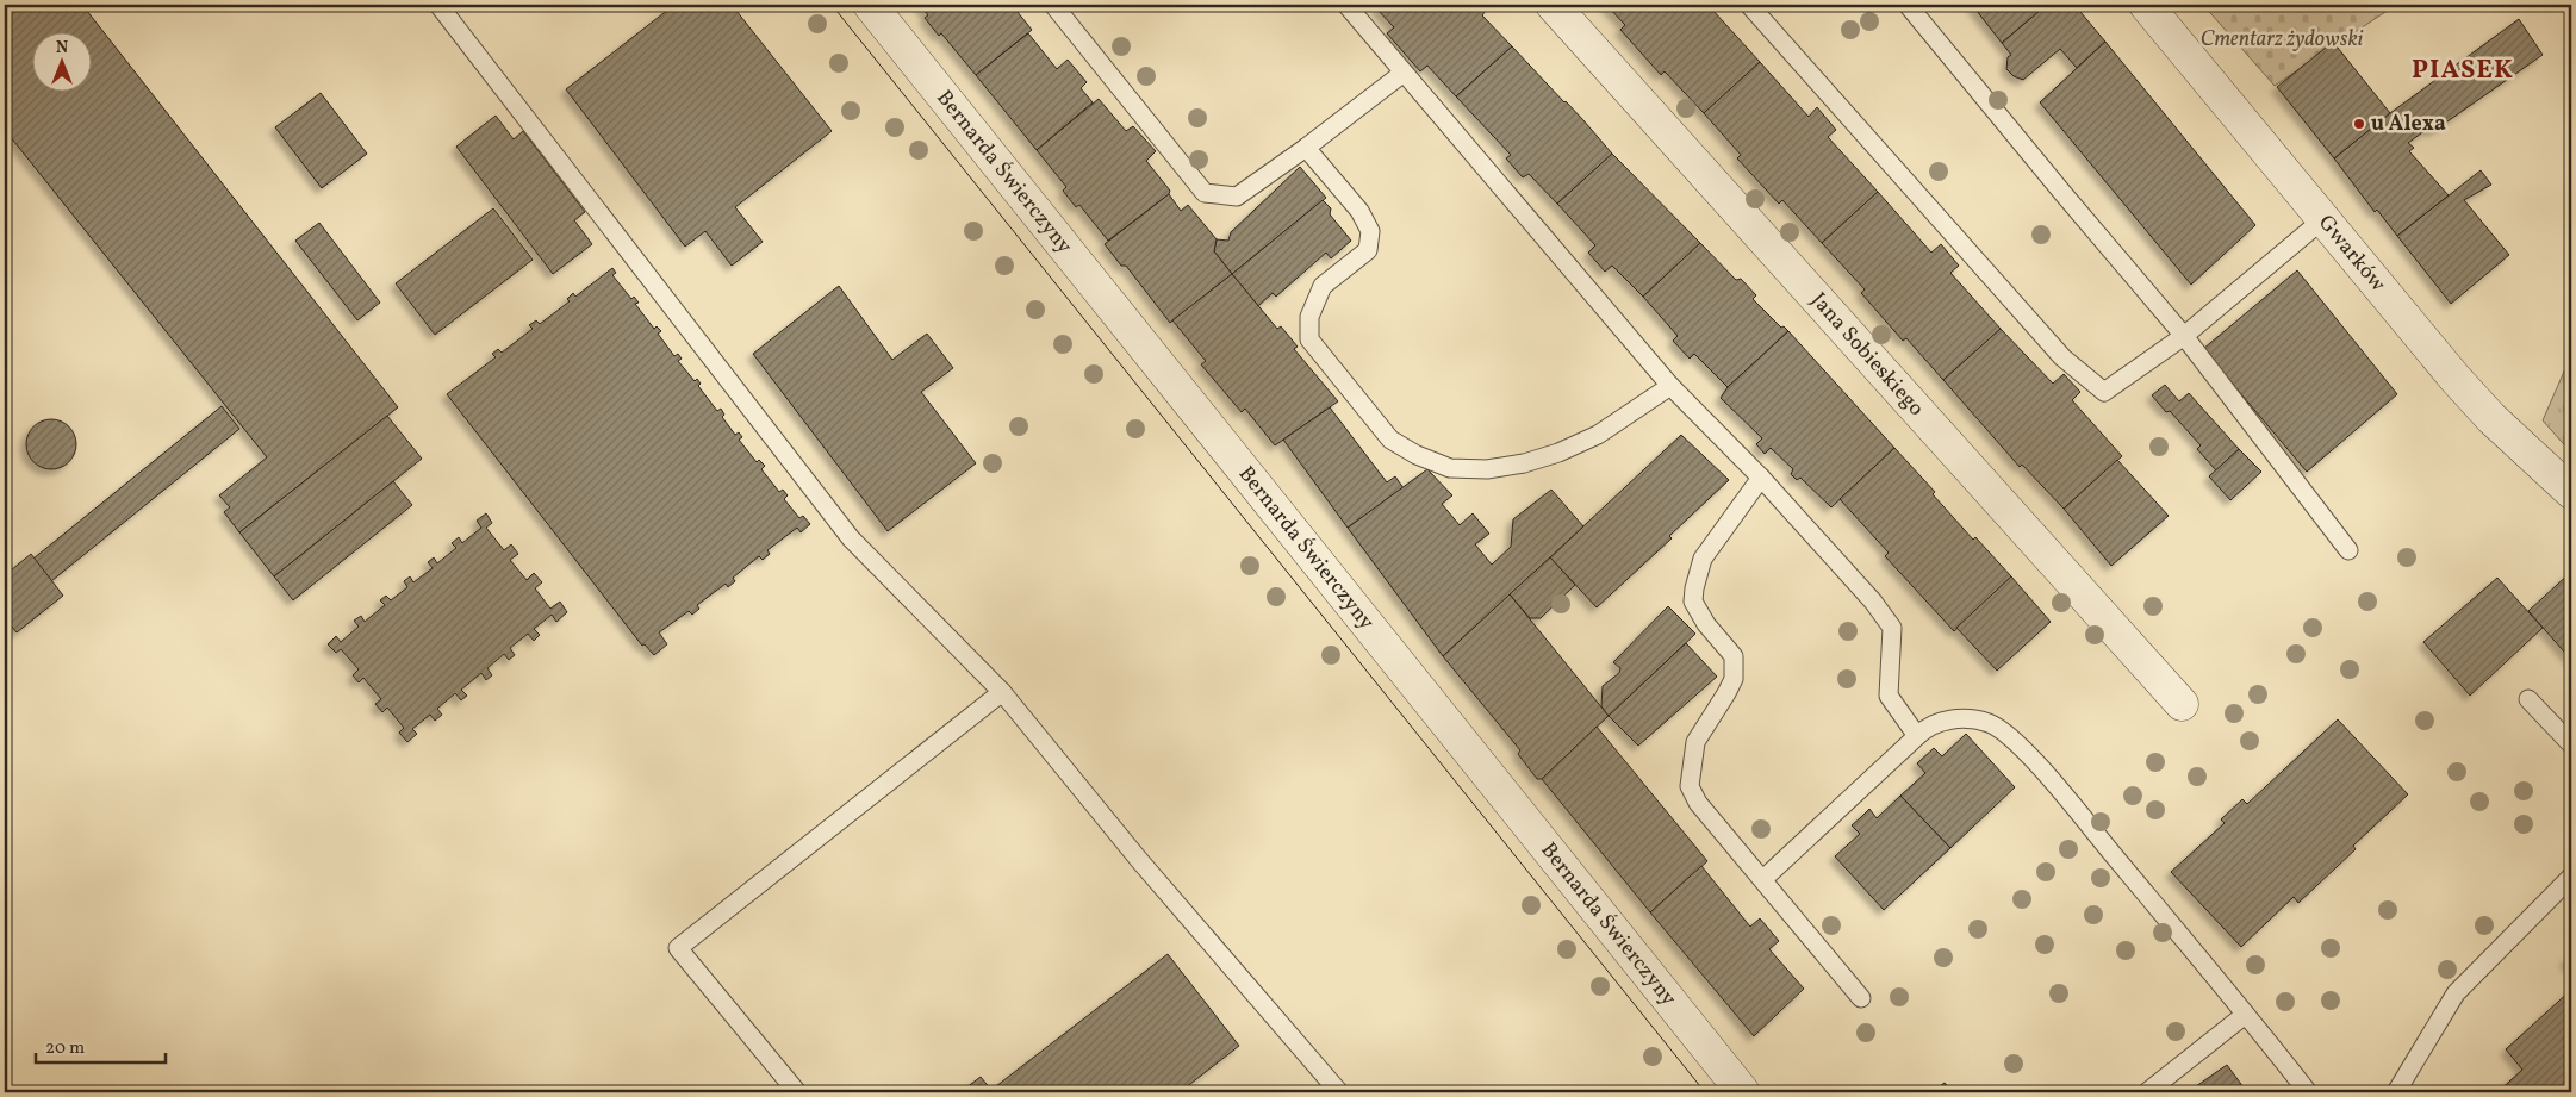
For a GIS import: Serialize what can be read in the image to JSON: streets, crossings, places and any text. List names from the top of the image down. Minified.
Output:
{"streets":{"street":["Bernarda Świerczyny","Gwarków","Jana Sobieskiego"]},"districts":["PIASEK"],"parks":["Cmentarz żydowski"],"places":["u Alexa"],"scale_bar":"20 m","north":"top"}
